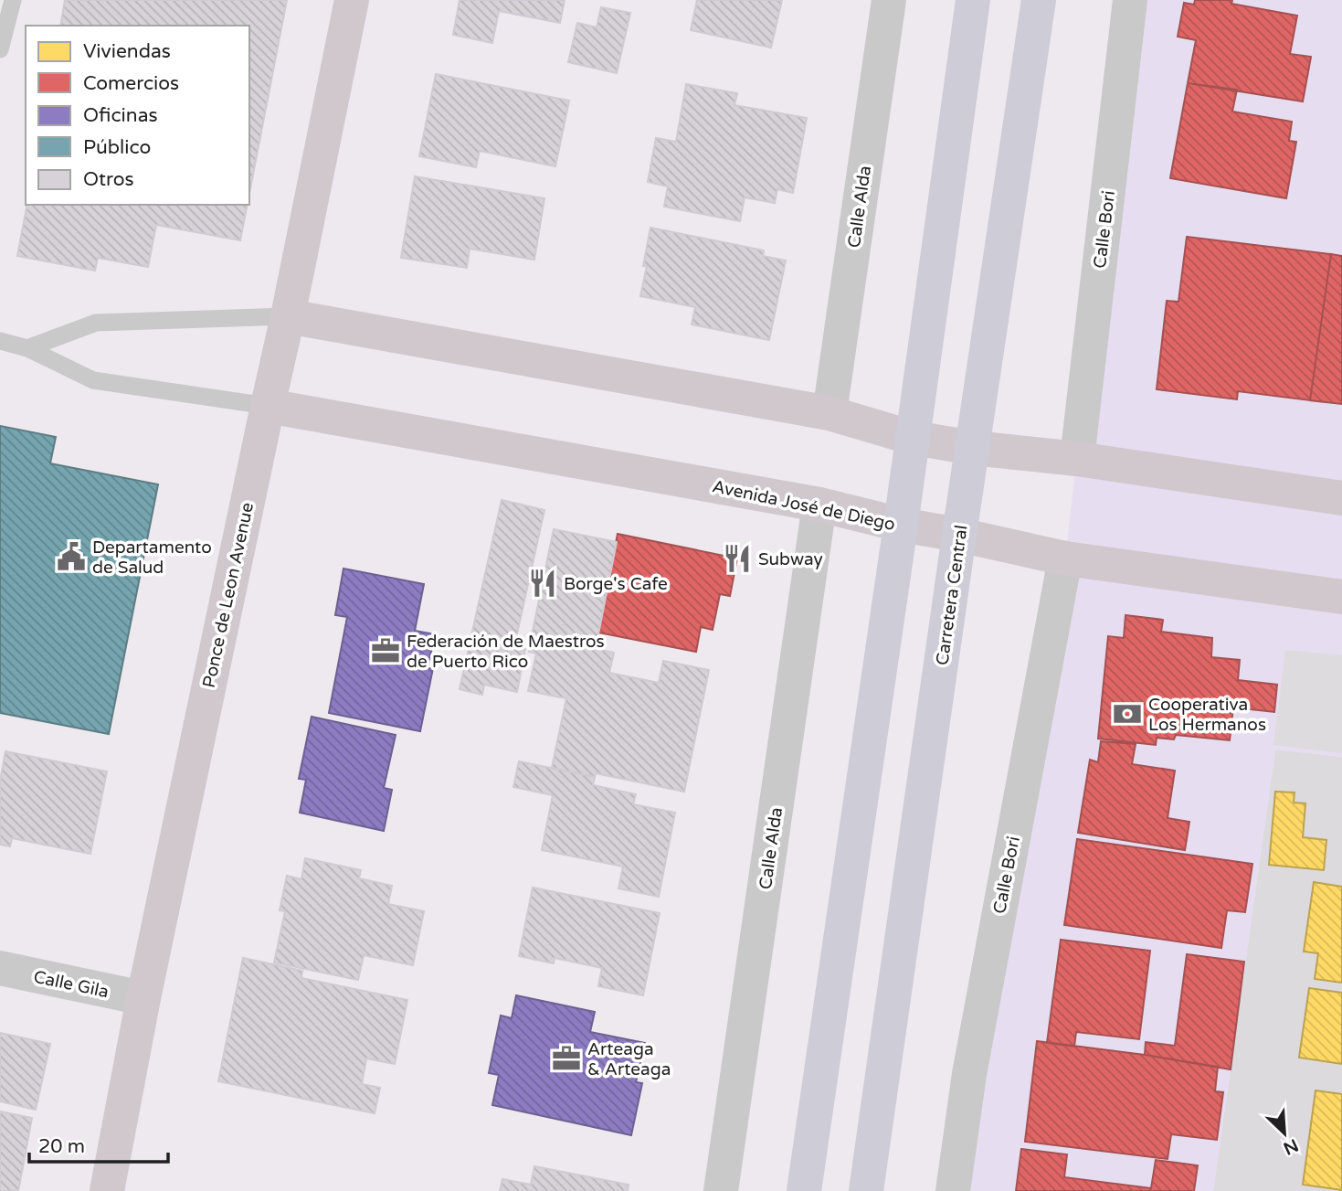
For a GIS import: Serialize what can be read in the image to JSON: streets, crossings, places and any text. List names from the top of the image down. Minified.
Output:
{"streets":{"highway":["Carretera Central"],"street":["Calle Alda","Calle Bori","Avenida José de Diego","Ponce de Leon Avenue","Calle Gila"]},"crossings":[["Calle Alda","Avenida José de Diego"],["Calle Bori","Avenida José de Diego"],["Avenida José de Diego","Ponce de Leon Avenue"],["Avenida José de Diego","Carretera Central"],["Ponce de Leon Avenue","Calle Gila"]],"places":{"public building":["Departamento de Salud"],"restaurant":["Subway","Borge's Cafe"],"office":["Federación de Maestros de Puerto Rico","Arteaga & Arteaga"],"bank":["Cooperativa Los Hermanos"]},"legend":["Viviendas","Comercios","Oficinas","Público","Otros"],"scale_bar":"20 m","north":"bottom right"}
